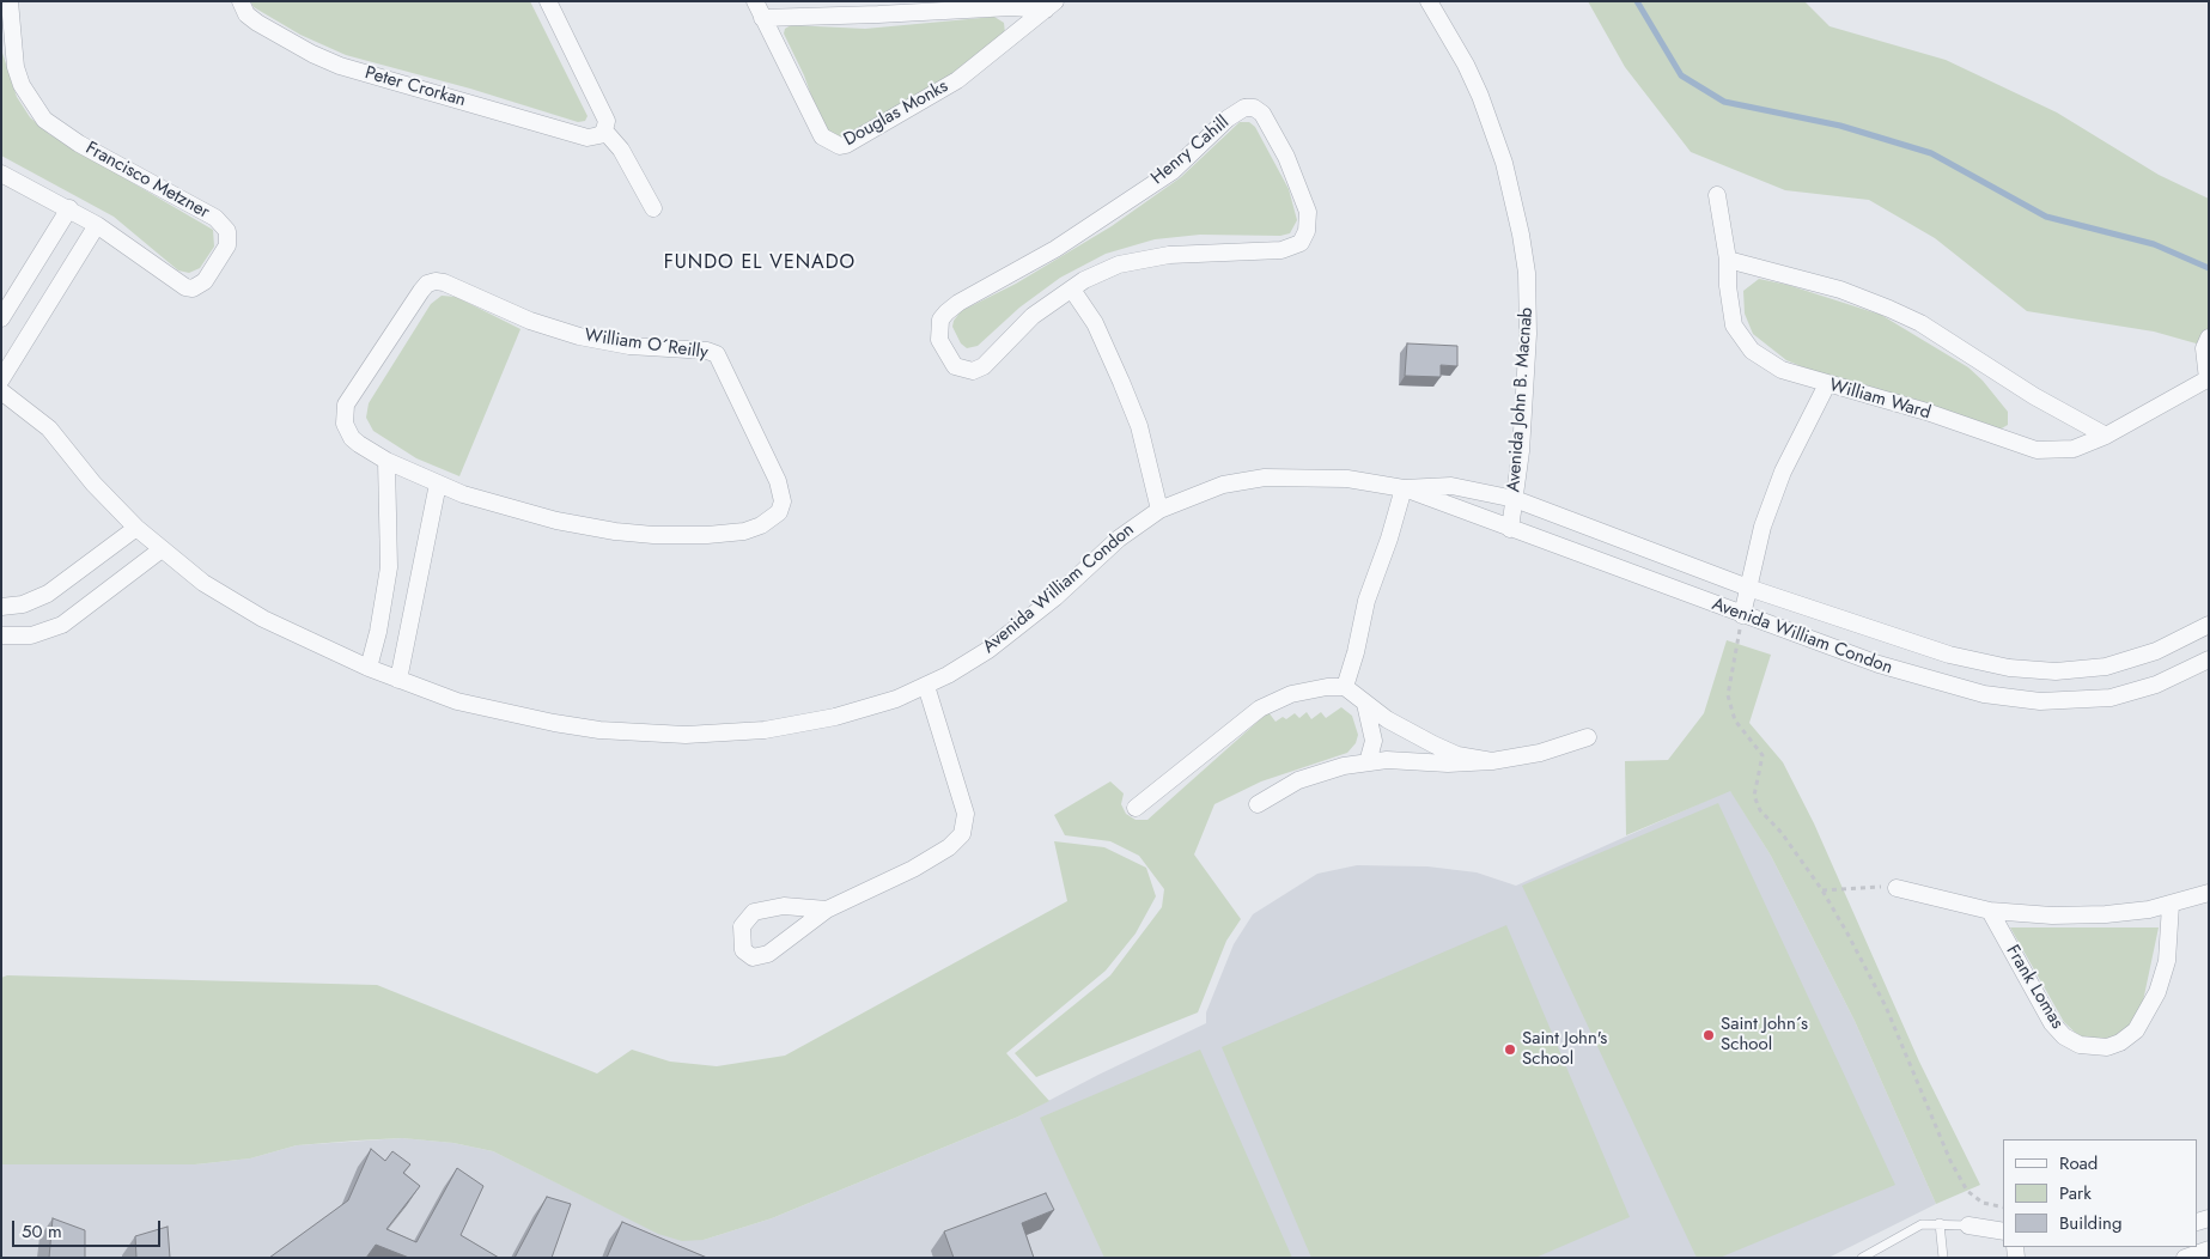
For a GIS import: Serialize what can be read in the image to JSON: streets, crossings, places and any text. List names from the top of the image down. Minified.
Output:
{"streets":{"street":["Peter Crorkan","Douglas Monks","Henry Cahill","Francisco Metzner","William O´Reilly","Avenida John B. Macnab","William Ward","Avenida William Condon","Frank Lomas"]},"crossings":[["Avenida John B. Macnab","Avenida William Condon"]],"districts":["FUNDO EL VENADO"],"places":["Saint John´s School","Saint John's School"],"legend":["Road","Park","Building"],"scale_bar":"50 m"}
